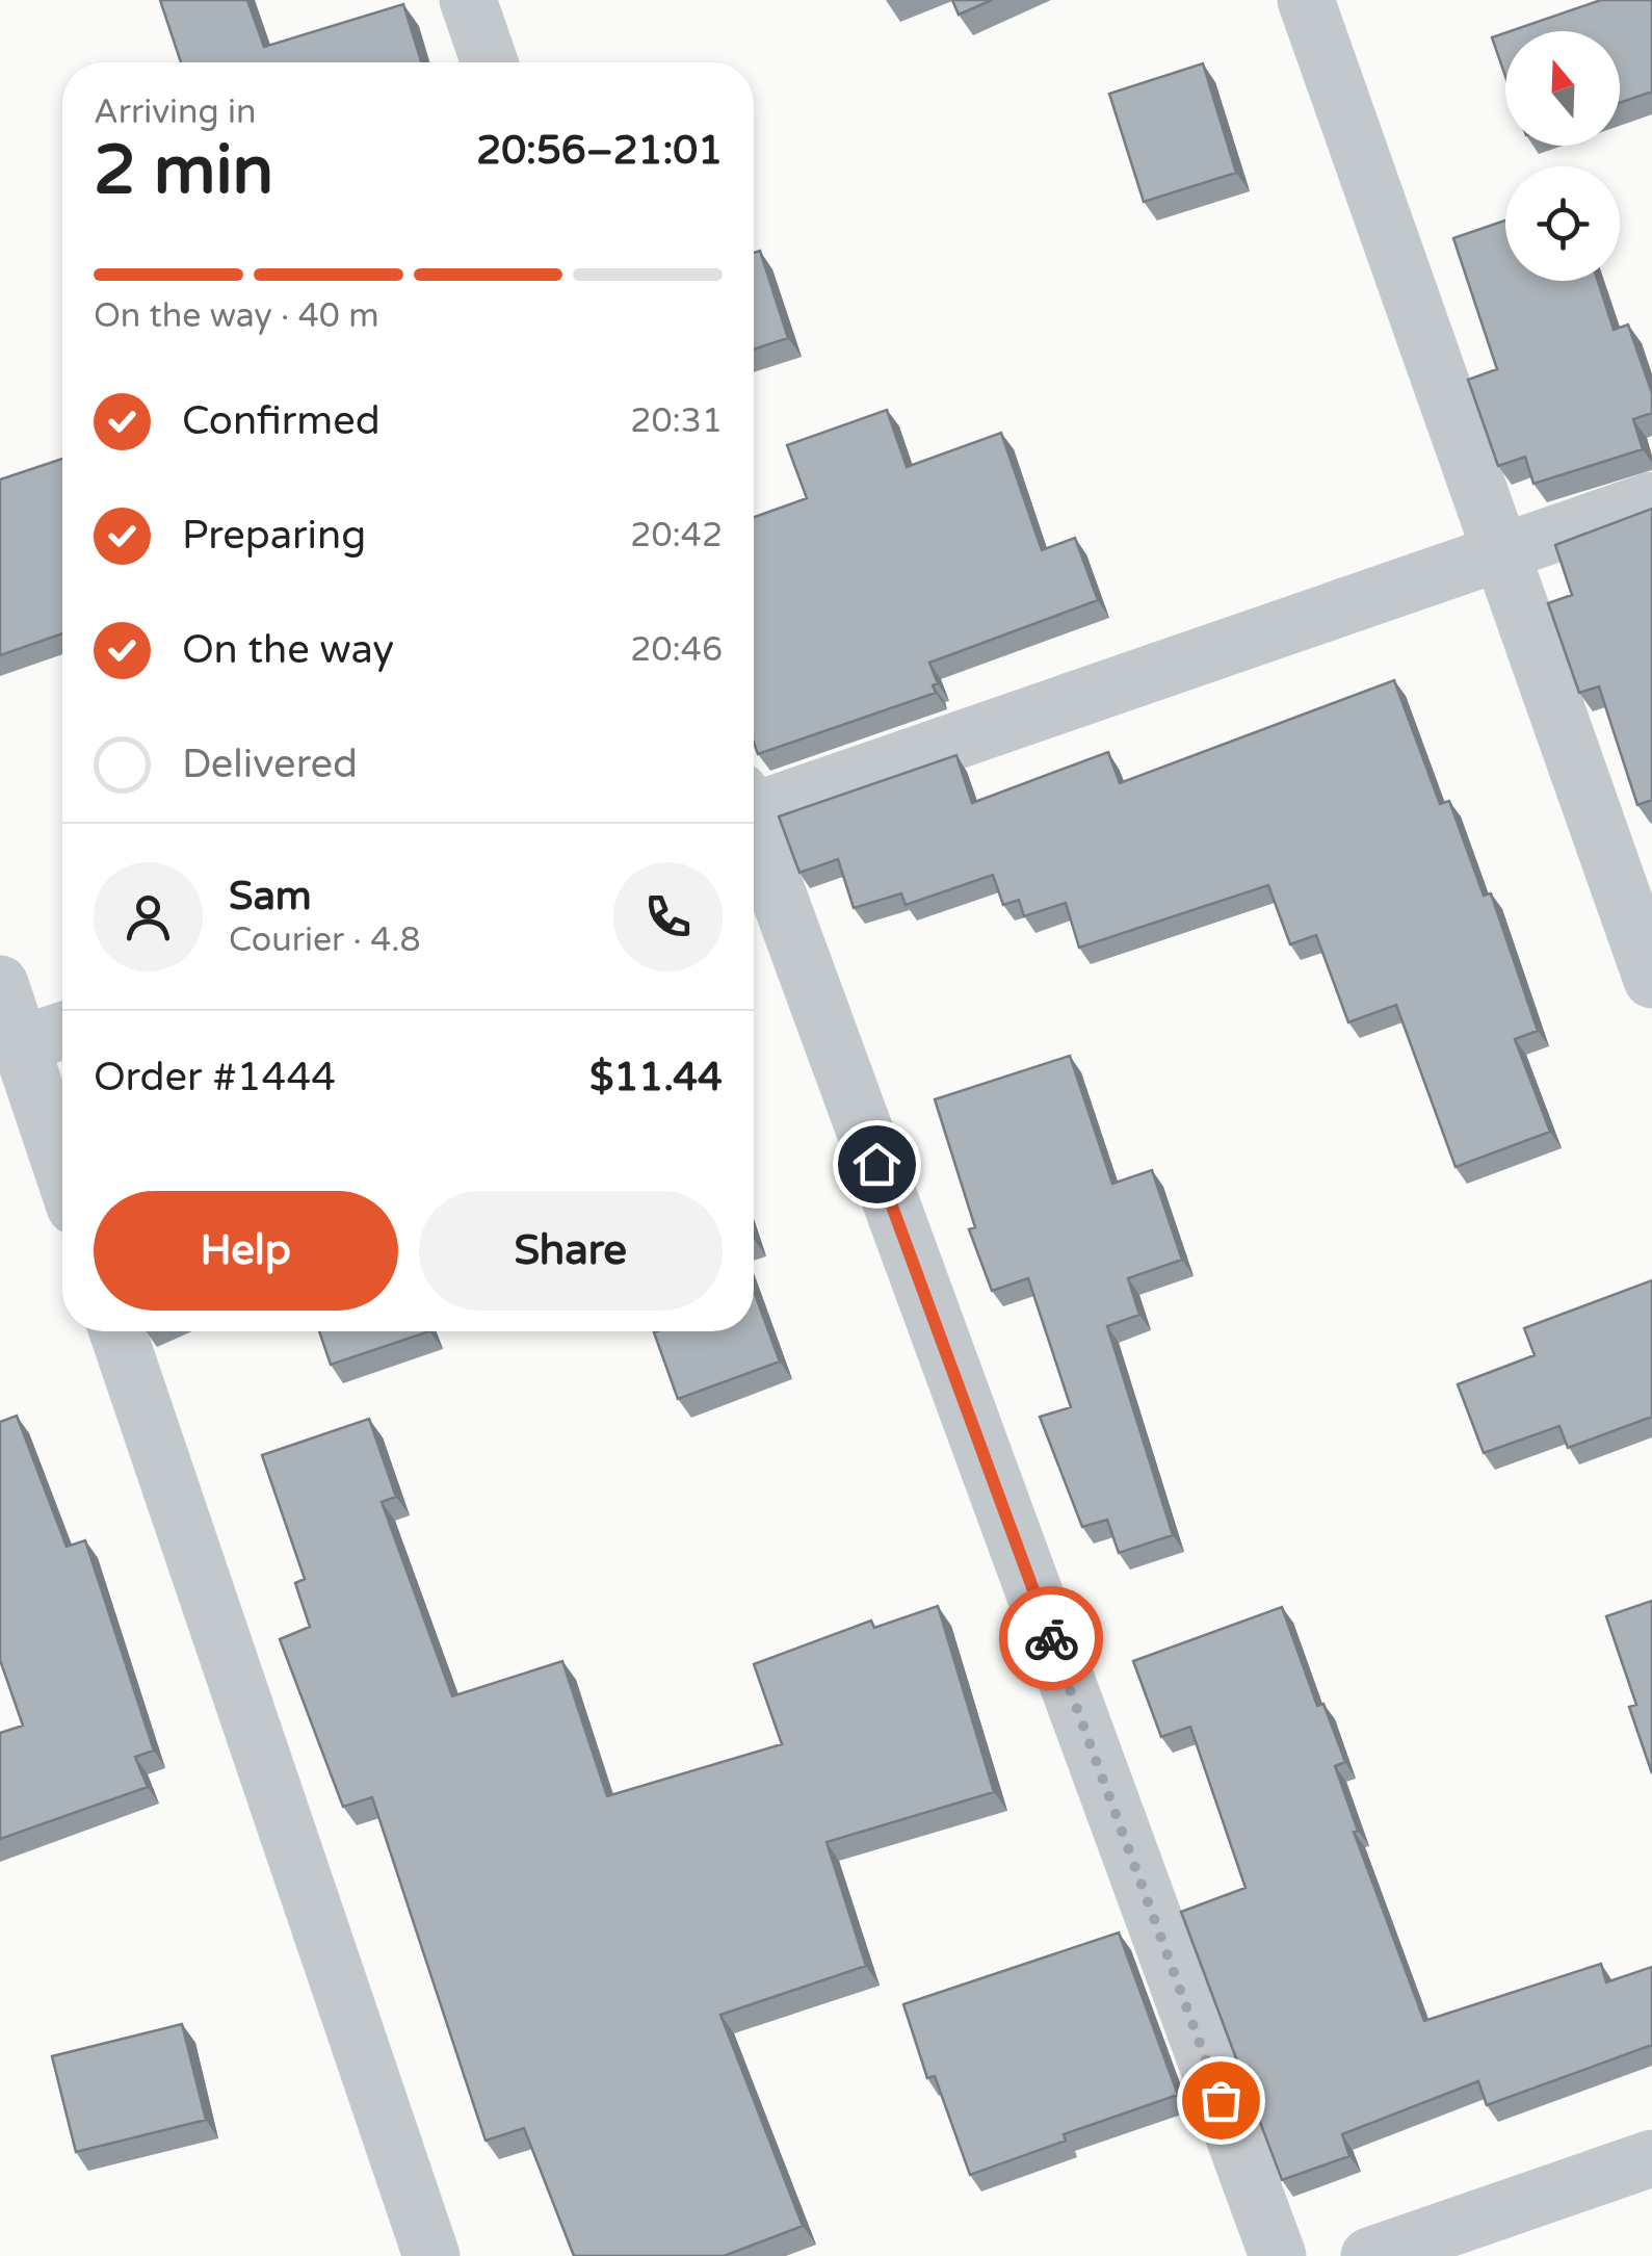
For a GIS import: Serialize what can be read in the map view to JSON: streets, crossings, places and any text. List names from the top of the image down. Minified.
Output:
{"north":"top","page":{"heading":["2 min","Arriving in","20:56–21:01"],"panel":["Sam","Courier · 4.8","Order #1444","$11.44"],"bar":"On the way · 40 m","list":[["Confirmed","20:31"],["Preparing","20:42"],["On the way","20:46"],"Delivered"],"buttons":["Help","Share"]}}
